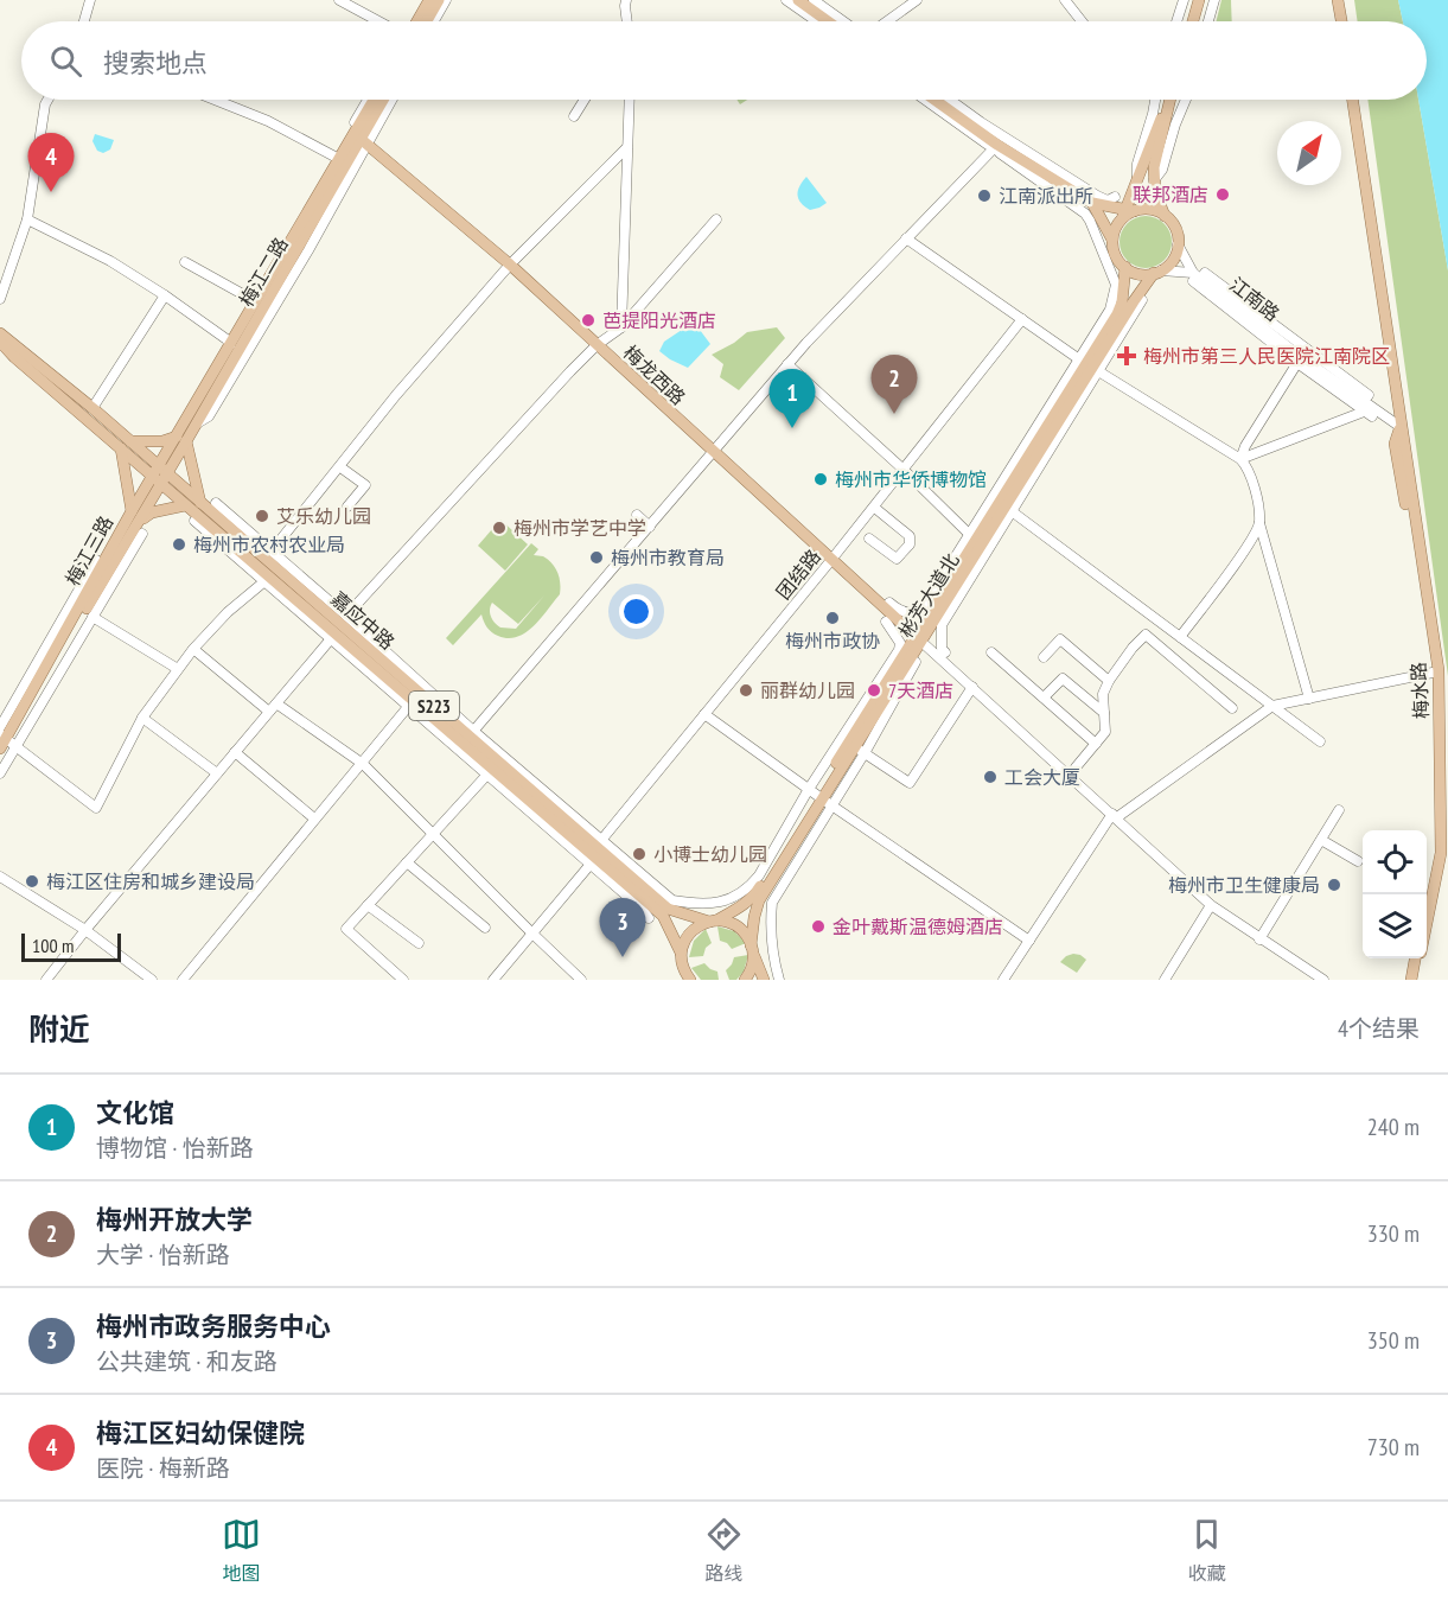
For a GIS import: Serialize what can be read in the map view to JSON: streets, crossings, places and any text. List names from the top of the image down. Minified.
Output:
{"streets":{"main road":["梅江二路","梅龙西路","梅江三路","彬芳大道北","嘉应中路","梅水路","S223"],"street":["江南路","团结路"]},"crossings":[["梅江二路","梅龙西路"],["梅江二路","梅江三路"],["梅江二路","嘉应中路"],["江南路","彬芳大道北"],["江南路","梅水路"],["梅龙西路","团结路"],["梅龙西路","彬芳大道北"],["梅江三路","嘉应中路"],["团结路","嘉应中路"],["彬芳大道北","嘉应中路"],["彬芳大道北","S223"],["嘉应中路","S223"]],"places":{"other":["联邦酒店","江南派出所","芭提阳光酒店","梅州市华侨博物馆","艾乐幼儿园","梅州市学艺中学","梅州市农村农业局","梅州市教育局","梅州市政协","丽群幼儿园","7天酒店","工会大厦","小博士幼儿园","梅江区住房和城乡建设局","梅州市卫生健康局","金叶戴斯温德姆酒店"],"health":["梅州市第三人民医院江南院区"]},"scale_bar":"100 m","north":"top right","page":{"search":"搜索地点","pins":["4","2","1","3"],"scale":"100 m","heading":["附近","4个结果"],"list":[{"mark":"1","name":"文化馆","note":"博物馆 · 怡新路","value":"240 m"},{"mark":"2","name":"梅州开放大学","note":"大学 · 怡新路","value":"330 m"},{"mark":"3","name":"梅州市政务服务中心","note":"公共建筑 · 和友路","value":"350 m"},{"mark":"4","name":"梅江区妇幼保健院","note":"医院 · 梅新路","value":"730 m"}],"nav":["地图","路线","收藏"]}}
